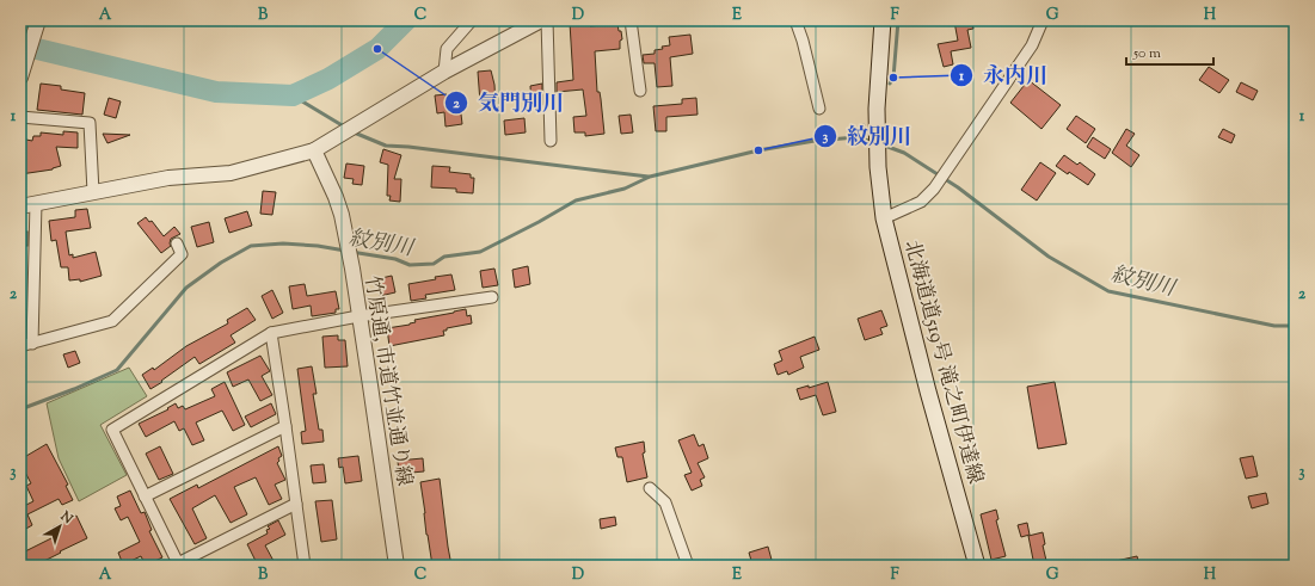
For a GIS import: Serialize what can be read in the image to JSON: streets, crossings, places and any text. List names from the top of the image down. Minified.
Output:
{"streets":{"main road":["北海道道519号 滝之町伊達線"],"street":["竹原通, 市道竹並通り線"]},"water":["紋別川"],"places":["気門別川","永内川","紋別川"],"scale_bar":"50 m","north":"top right","grid":{"columns":["A","B","C","D","E","F","G","H"],"rows":["1","2","3"]}}
